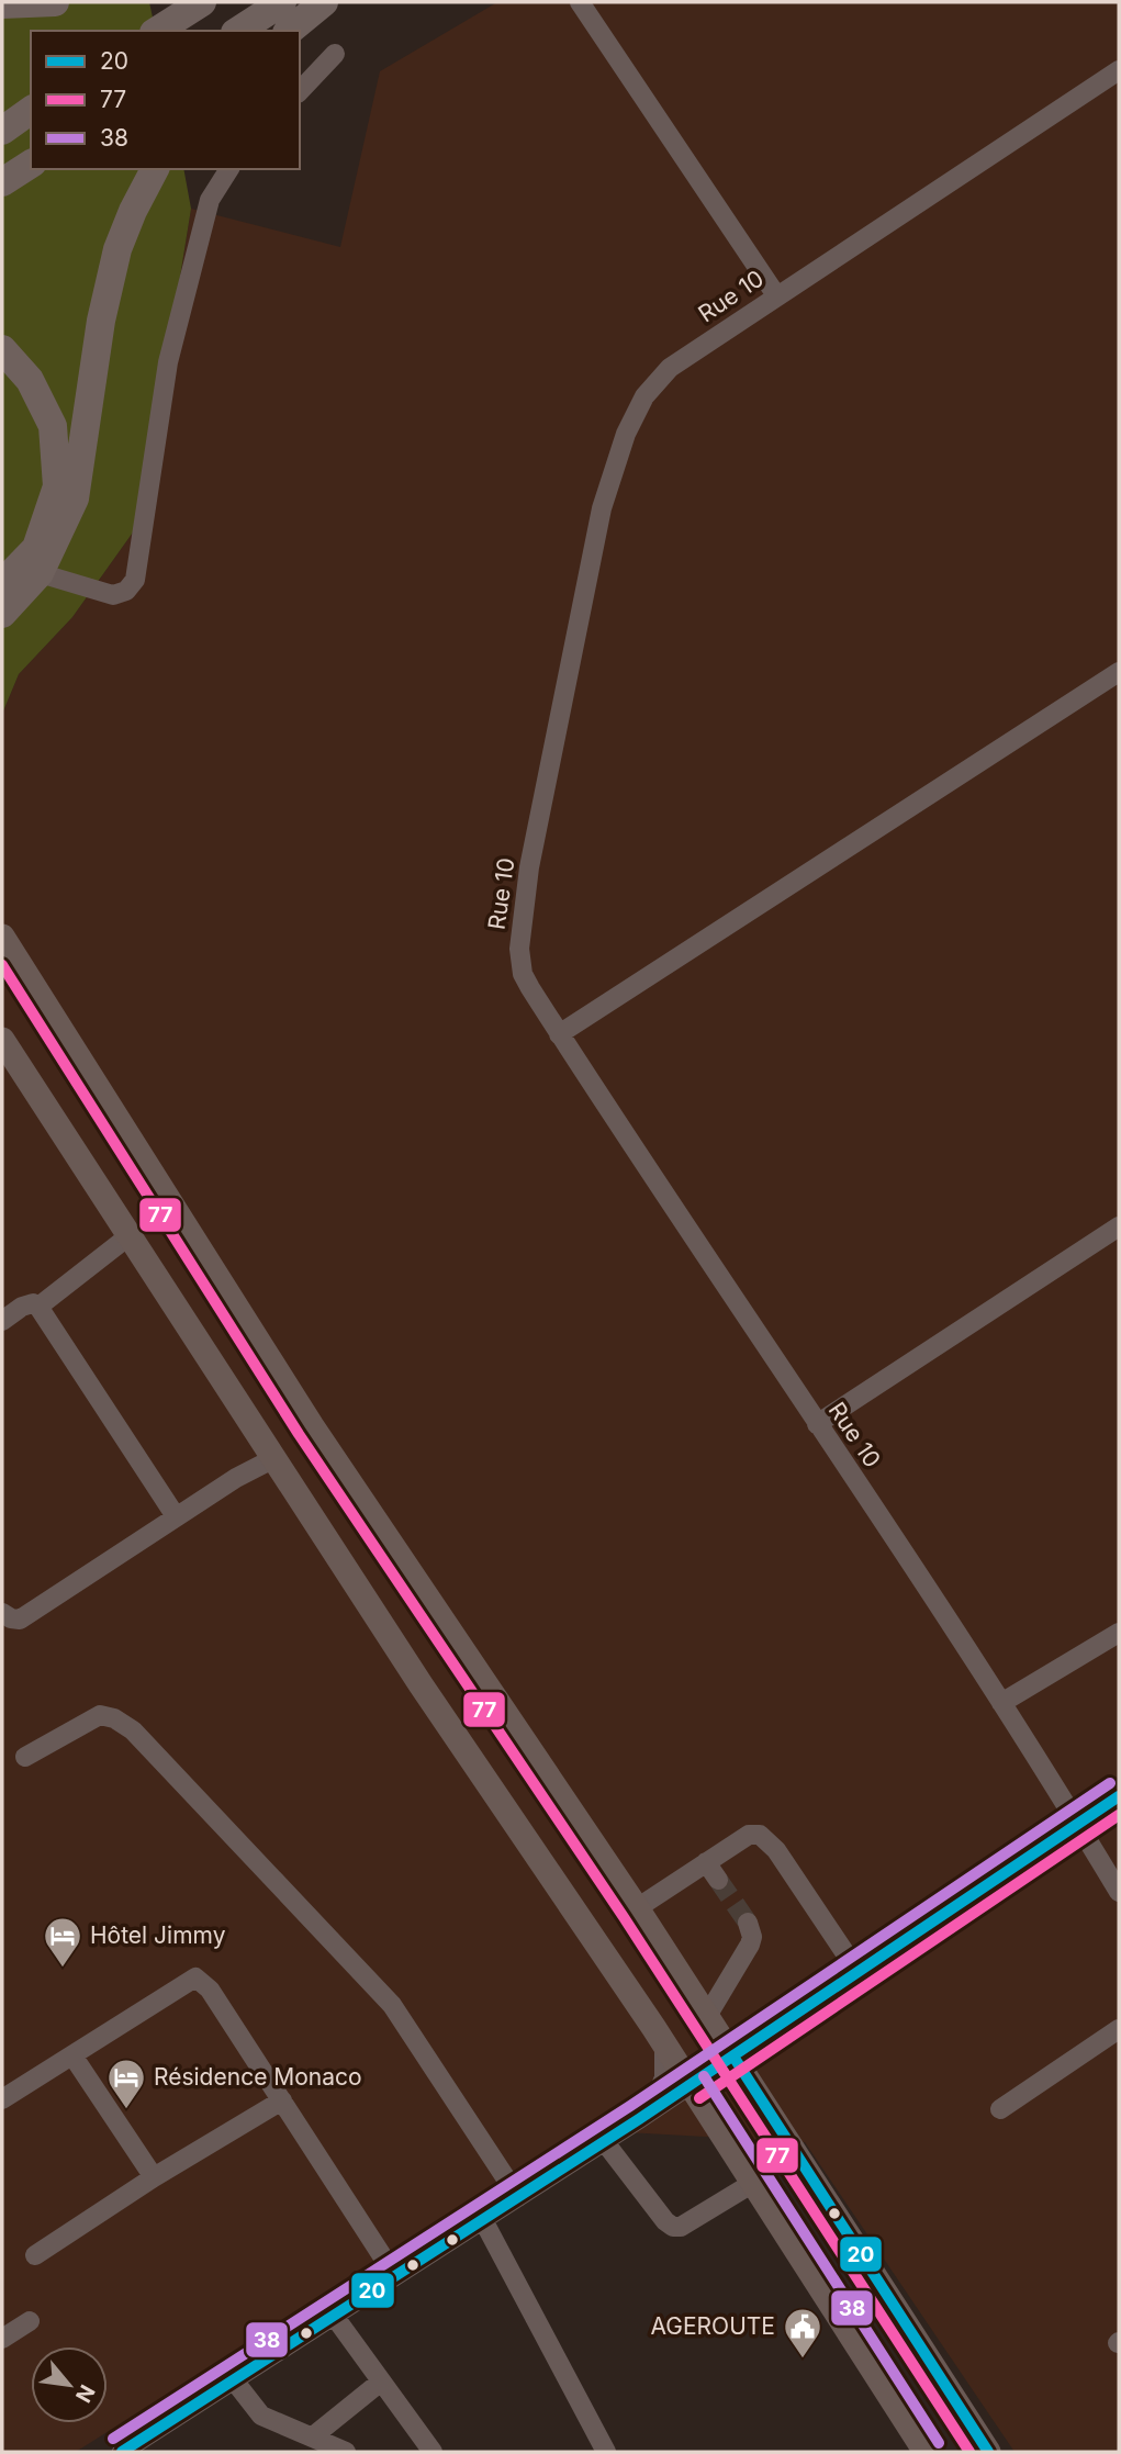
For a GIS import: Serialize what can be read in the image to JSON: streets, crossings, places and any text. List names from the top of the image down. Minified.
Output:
{"streets":{"street":["Rue 10"]},"places":{"hotel":["Hôtel Jimmy","Résidence Monaco"],"public building":["AGEROUTE"]},"lines":["transit line 77","transit line 38","transit line 20"],"legend":["20","77","38"],"north":"bottom right"}
